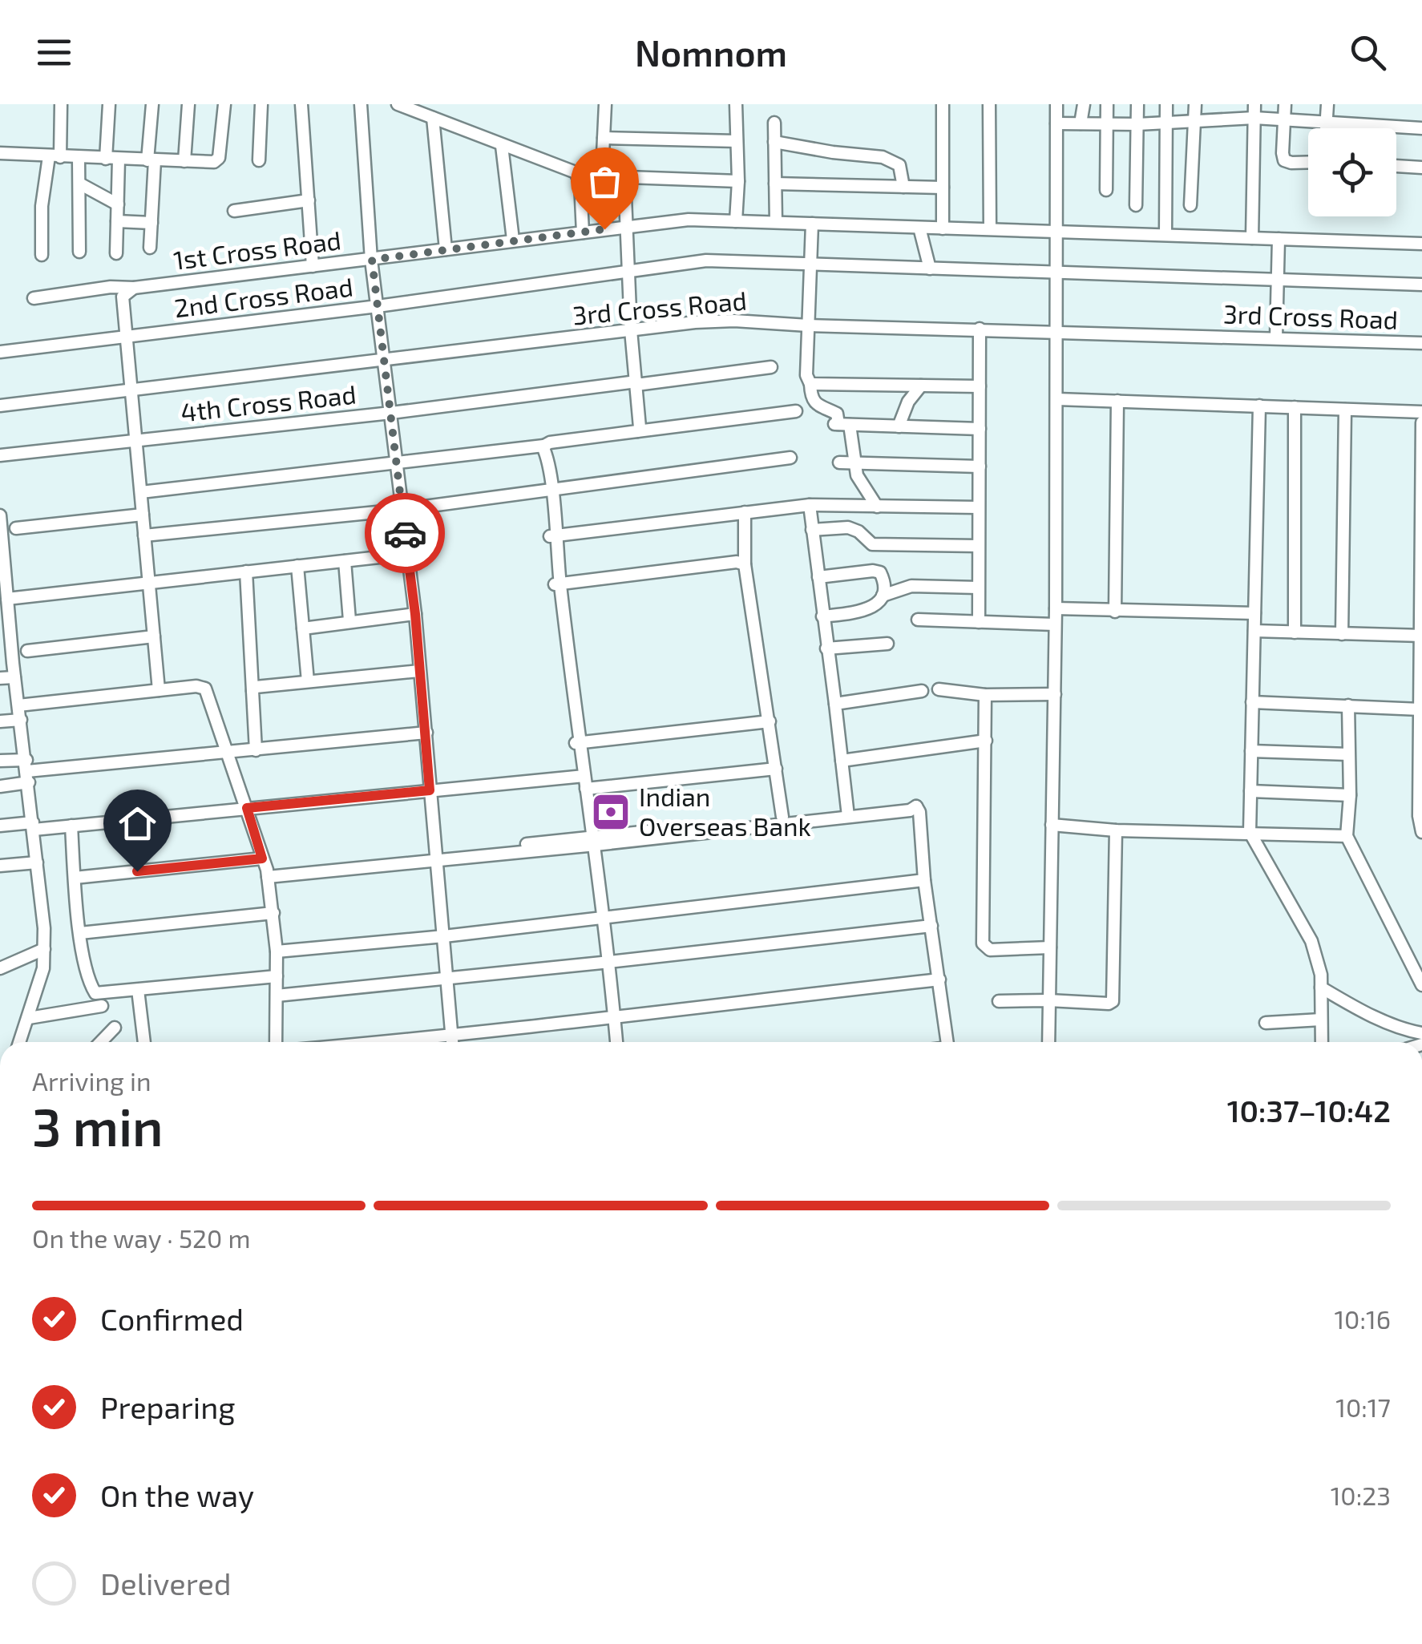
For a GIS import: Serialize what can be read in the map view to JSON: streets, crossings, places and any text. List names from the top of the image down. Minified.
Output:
{"streets":{"street":["1st Cross Road","2nd Cross Road","3rd Cross Road","4th Cross Road"]},"places":{"bank":["Indian Overseas Bank"]},"page":{"header":"Nomnom","heading":["3 min","Arriving in","10:37–10:42"],"bar":"On the way · 520 m","list":[["Confirmed","10:16"],["Preparing","10:17"],["On the way","10:23"],"Delivered"]}}
